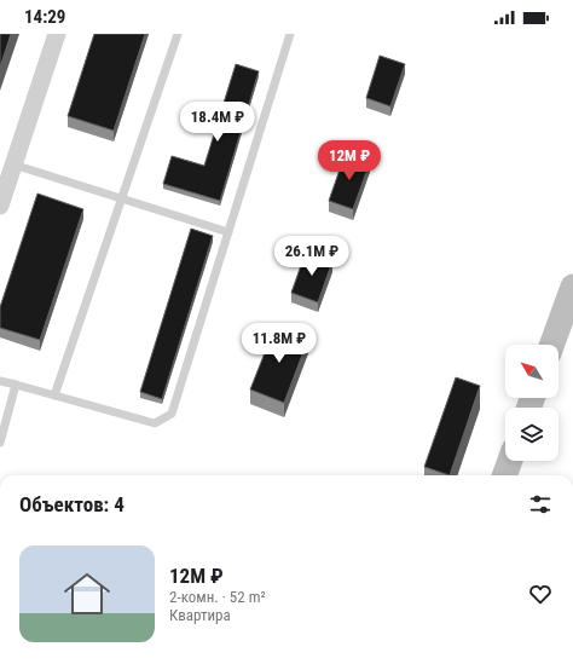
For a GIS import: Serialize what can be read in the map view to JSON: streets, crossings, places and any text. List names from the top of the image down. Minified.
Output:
{"north":"top left","page":{"status":"14:29","price":["18.4M ₽","12M ₽","26.1M ₽","11.8M ₽"],"heading":"Объектов: 4","list":[{"name":"12M ₽","note":"2-комн. · 52 m² · Квартира"}]}}
